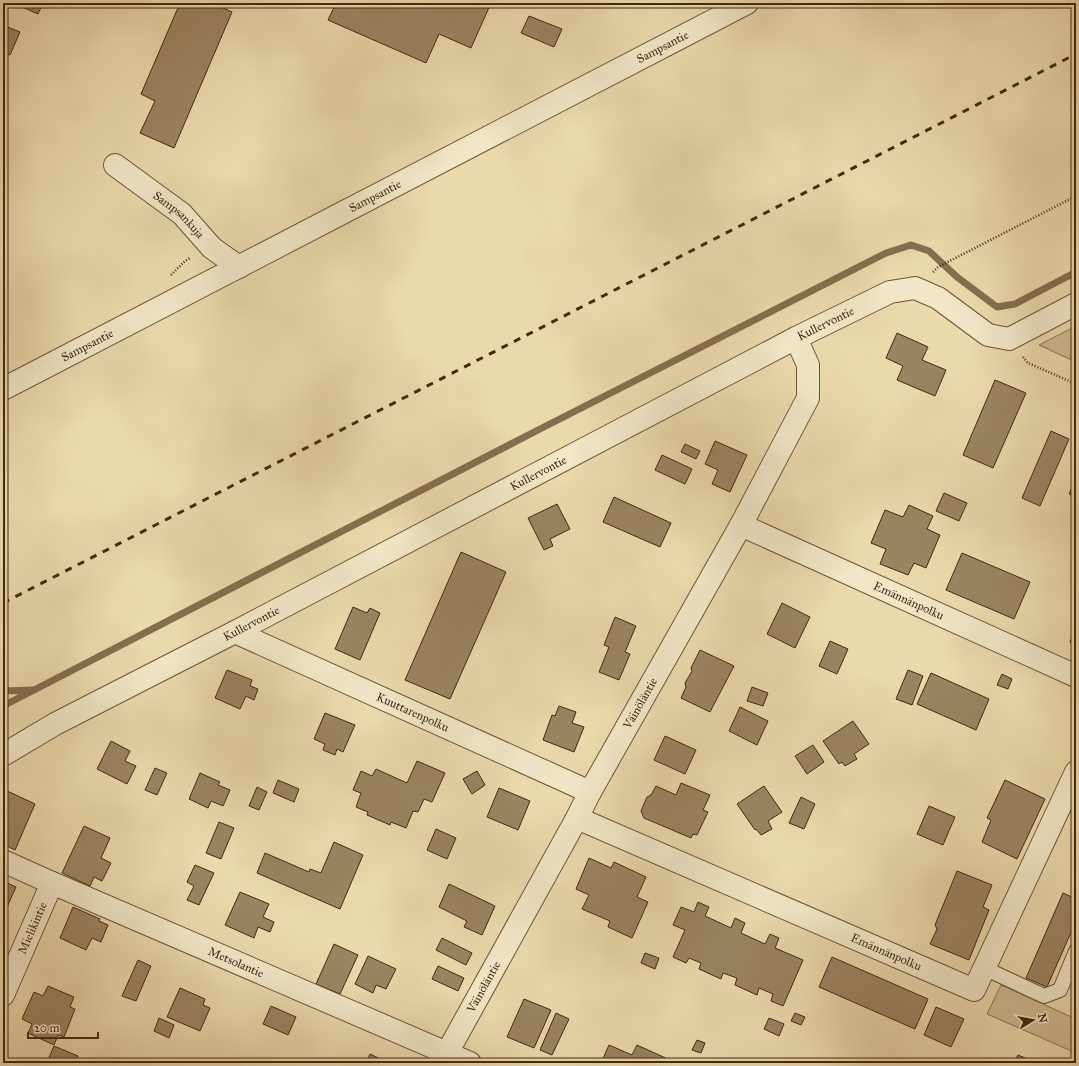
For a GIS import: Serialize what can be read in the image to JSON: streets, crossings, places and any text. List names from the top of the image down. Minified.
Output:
{"streets":{"street":["Sampsantie","Sampsankuja","Kullervontie","Emännänpolku","Väinöläntie","Kuuttarenpolku","Mielikintie","Metsolantie"]},"crossings":[["Sampsantie","Sampsankuja"],["Kullervontie","Väinöläntie"],["Kullervontie","Kuuttarenpolku"],["Emännänpolku","Väinöläntie"],["Väinöläntie","Kuuttarenpolku"],["Väinöläntie","Metsolantie"],["Mielikintie","Metsolantie"]],"scale_bar":"20 m","north":"right"}
